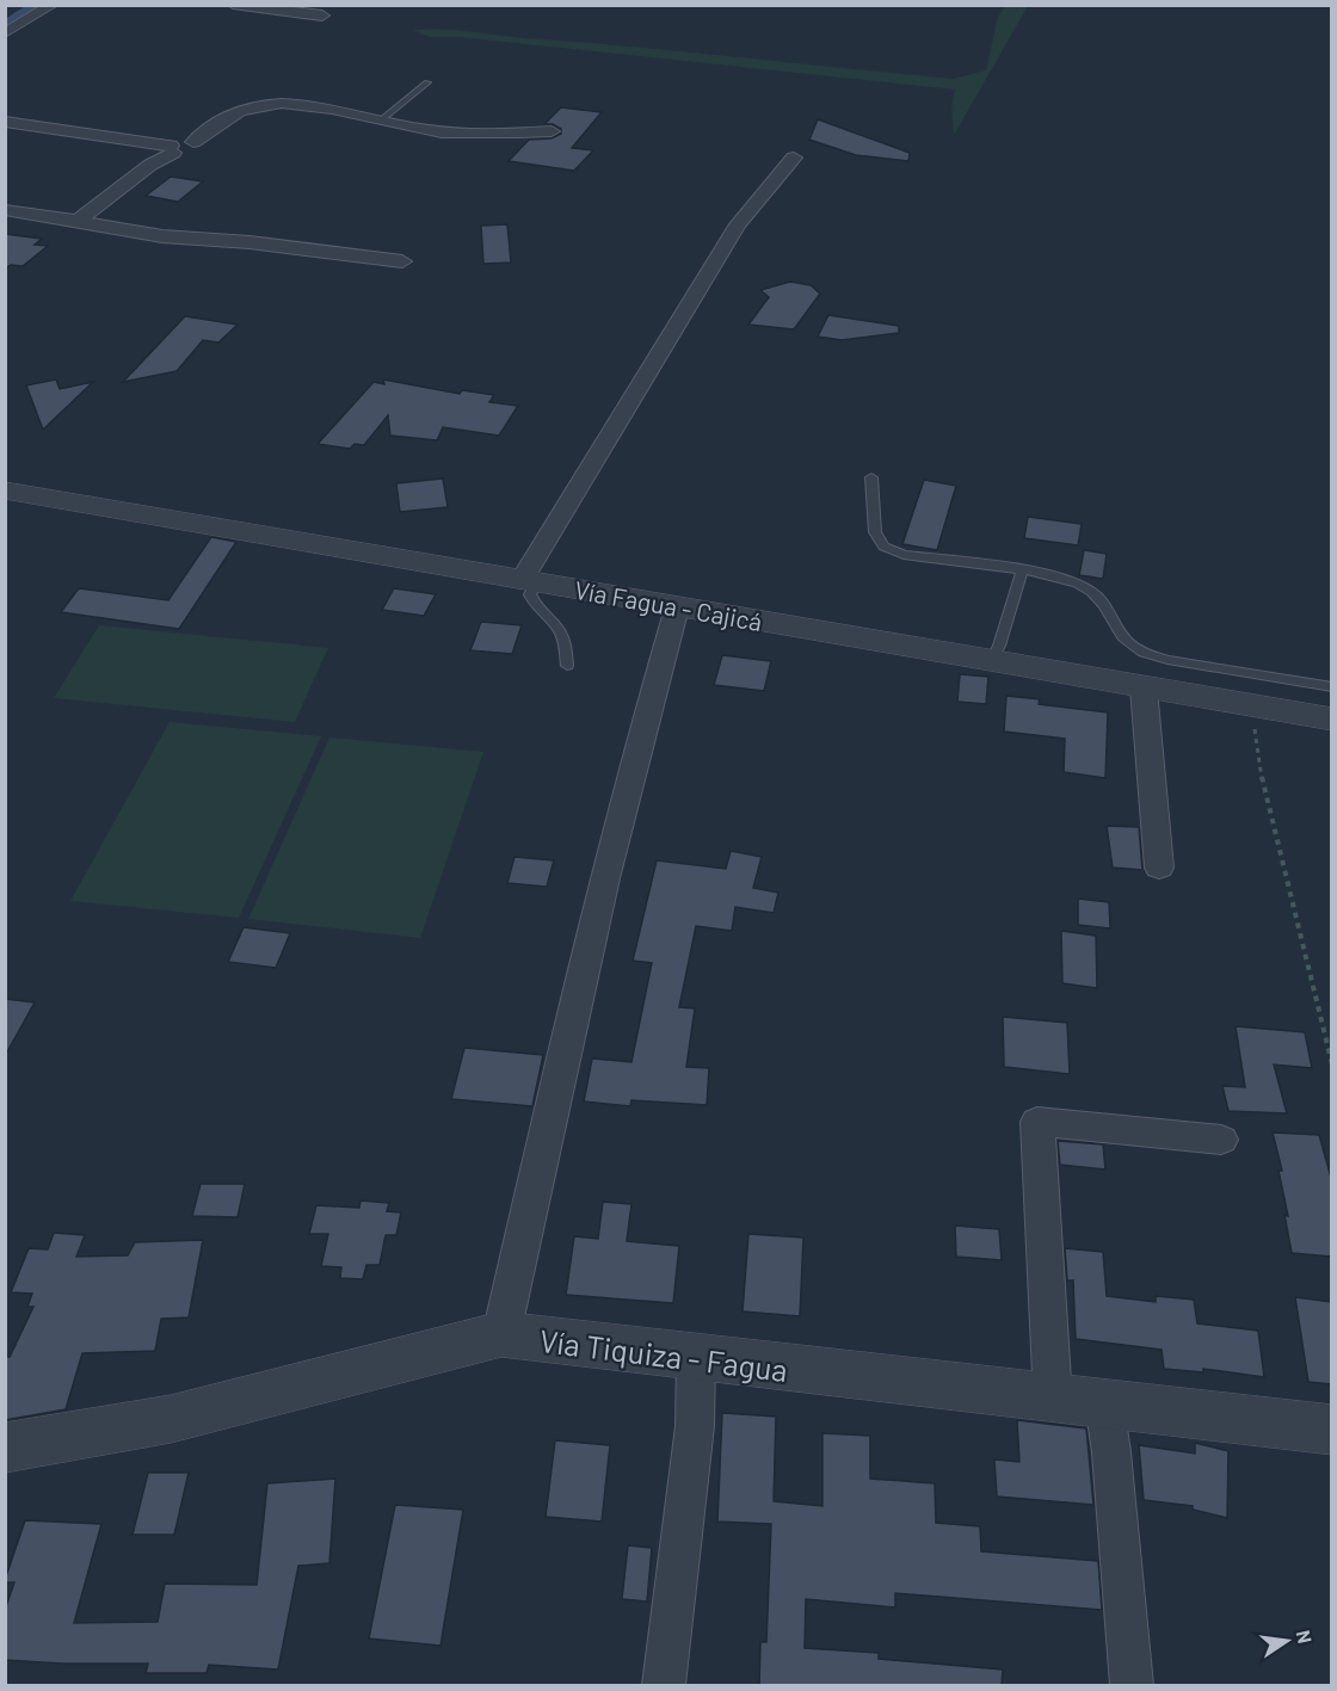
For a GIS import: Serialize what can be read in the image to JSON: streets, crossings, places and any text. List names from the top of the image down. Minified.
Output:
{"streets":{"street":["Vía Fagua - Cajicá","Vía Tiquiza - Fagua"]},"north":"right"}
